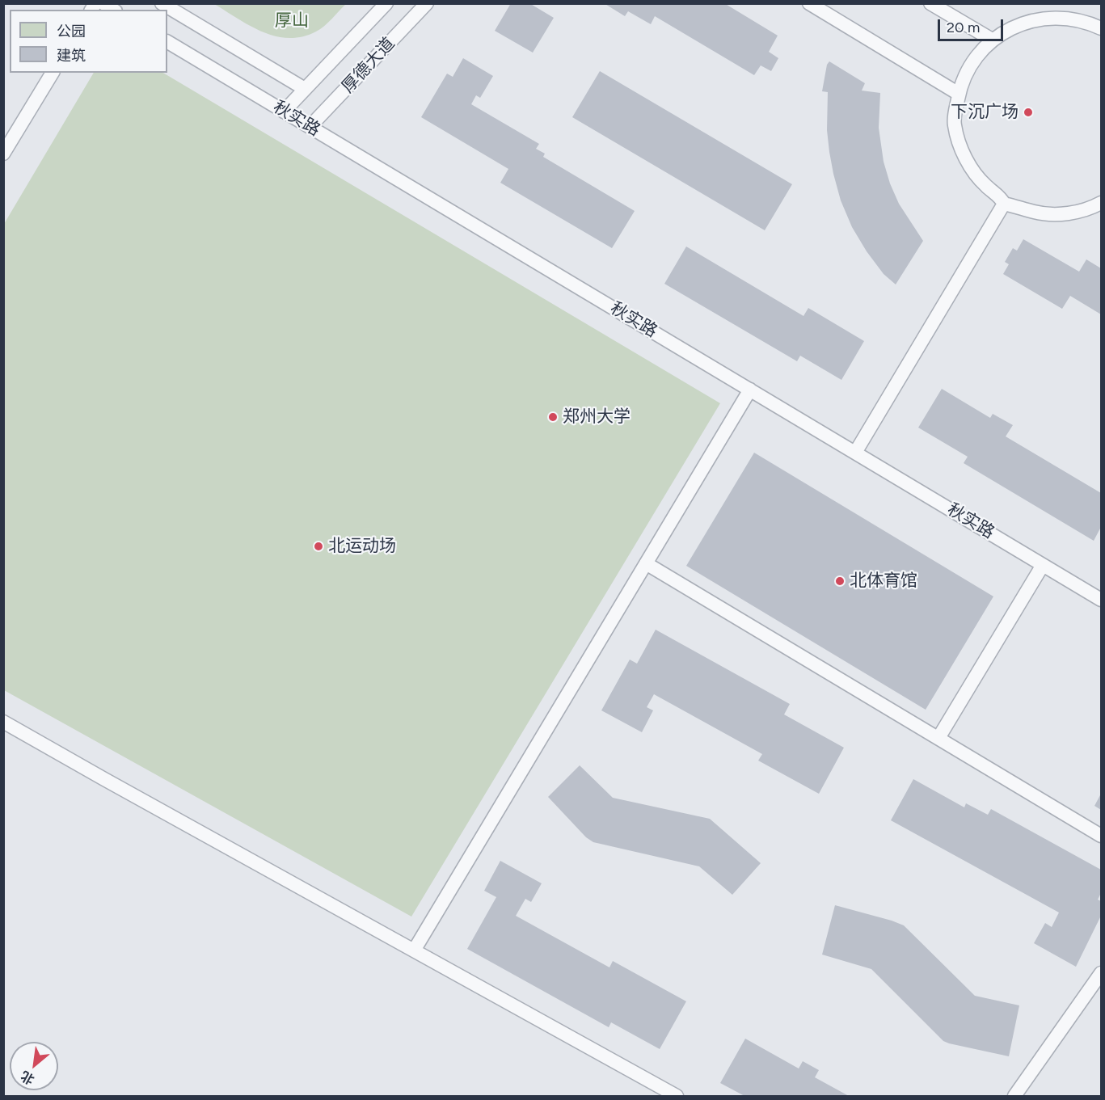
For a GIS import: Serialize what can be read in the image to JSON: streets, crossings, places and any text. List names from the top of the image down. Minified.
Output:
{"streets":{"lane":["厚德大道","秋实路"]},"crossings":[["厚德大道","秋实路"]],"parks":["厚山"],"places":["下沉广场","郑州大学","北运动场","北体育馆"],"legend":["公园","建筑"],"scale_bar":"20 m","north":"bottom left"}
